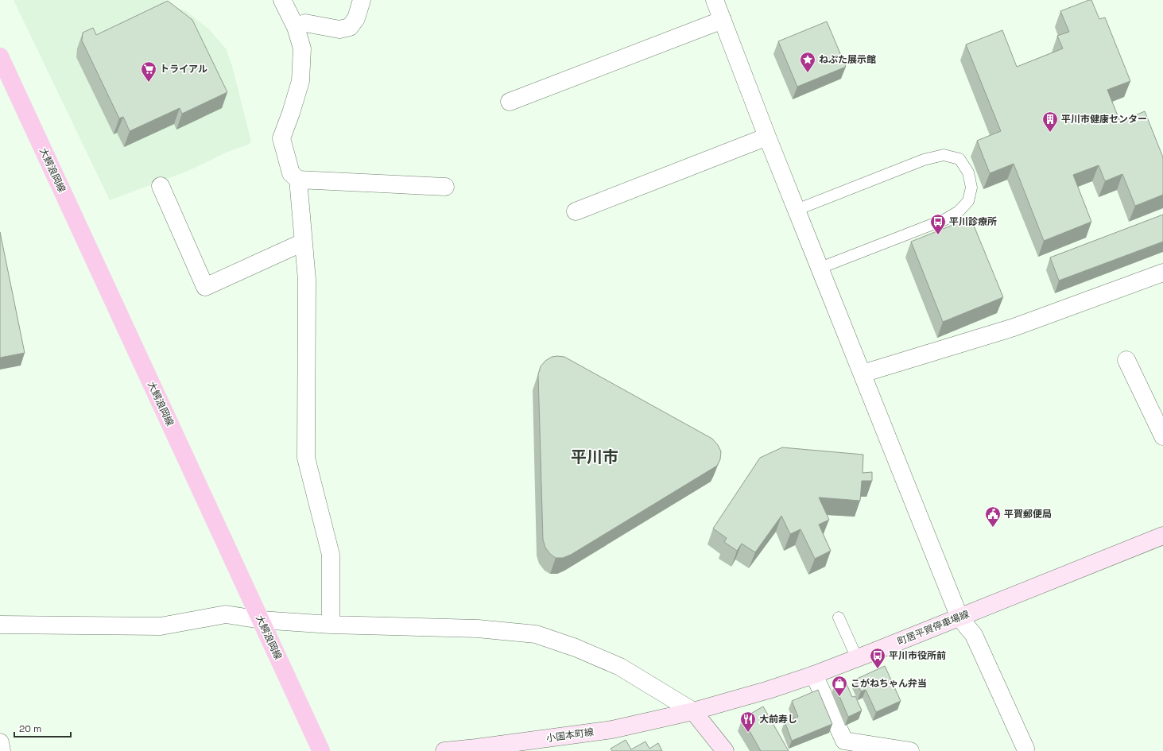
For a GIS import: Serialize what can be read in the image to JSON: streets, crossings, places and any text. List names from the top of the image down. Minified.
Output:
{"streets":{"main road":["大鰐浪岡線","町居平賀停車場線","小国本町線"]},"crossings":[["町居平賀停車場線","小国本町線"]],"districts":["平川市"],"places":{"place":["ねぷた展示館"],"supermarket":["トライアル"],"building":["平川市健康センター"],"bus stop":["平川診療所","平川市役所前"],"public building":["平賀郵便局"],"shop":["こがねちゃん弁当"],"restaurant":["大前寿し"]},"scale_bar":"20 m"}
